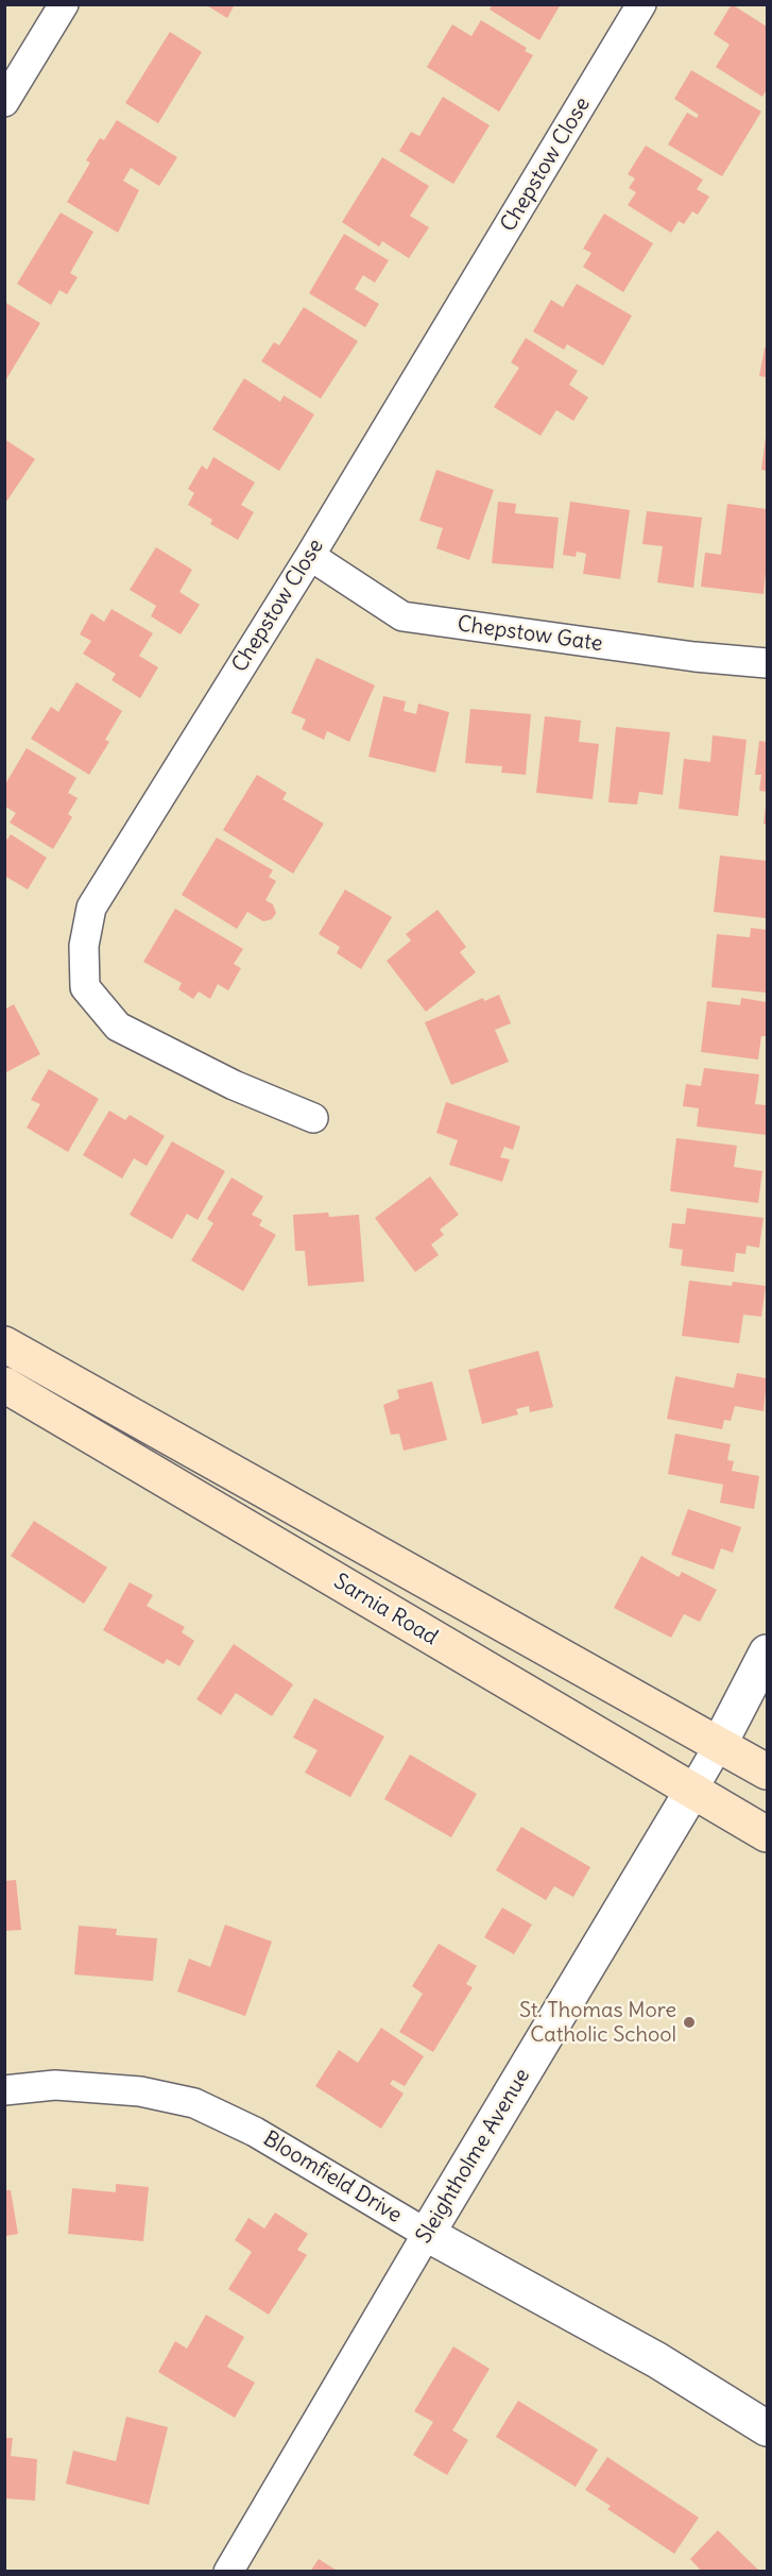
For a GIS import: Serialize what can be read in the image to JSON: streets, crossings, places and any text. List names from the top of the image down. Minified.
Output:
{"streets":{"main road":["Sarnia Road"],"street":["Chepstow Close","Chepstow Gate","Sleightholme Avenue","Bloomfield Drive"]},"crossings":[["Chepstow Close","Chepstow Gate"],["Sarnia Road","Sleightholme Avenue"],["Sleightholme Avenue","Bloomfield Drive"]],"places":["St. Thomas More Catholic School"]}
